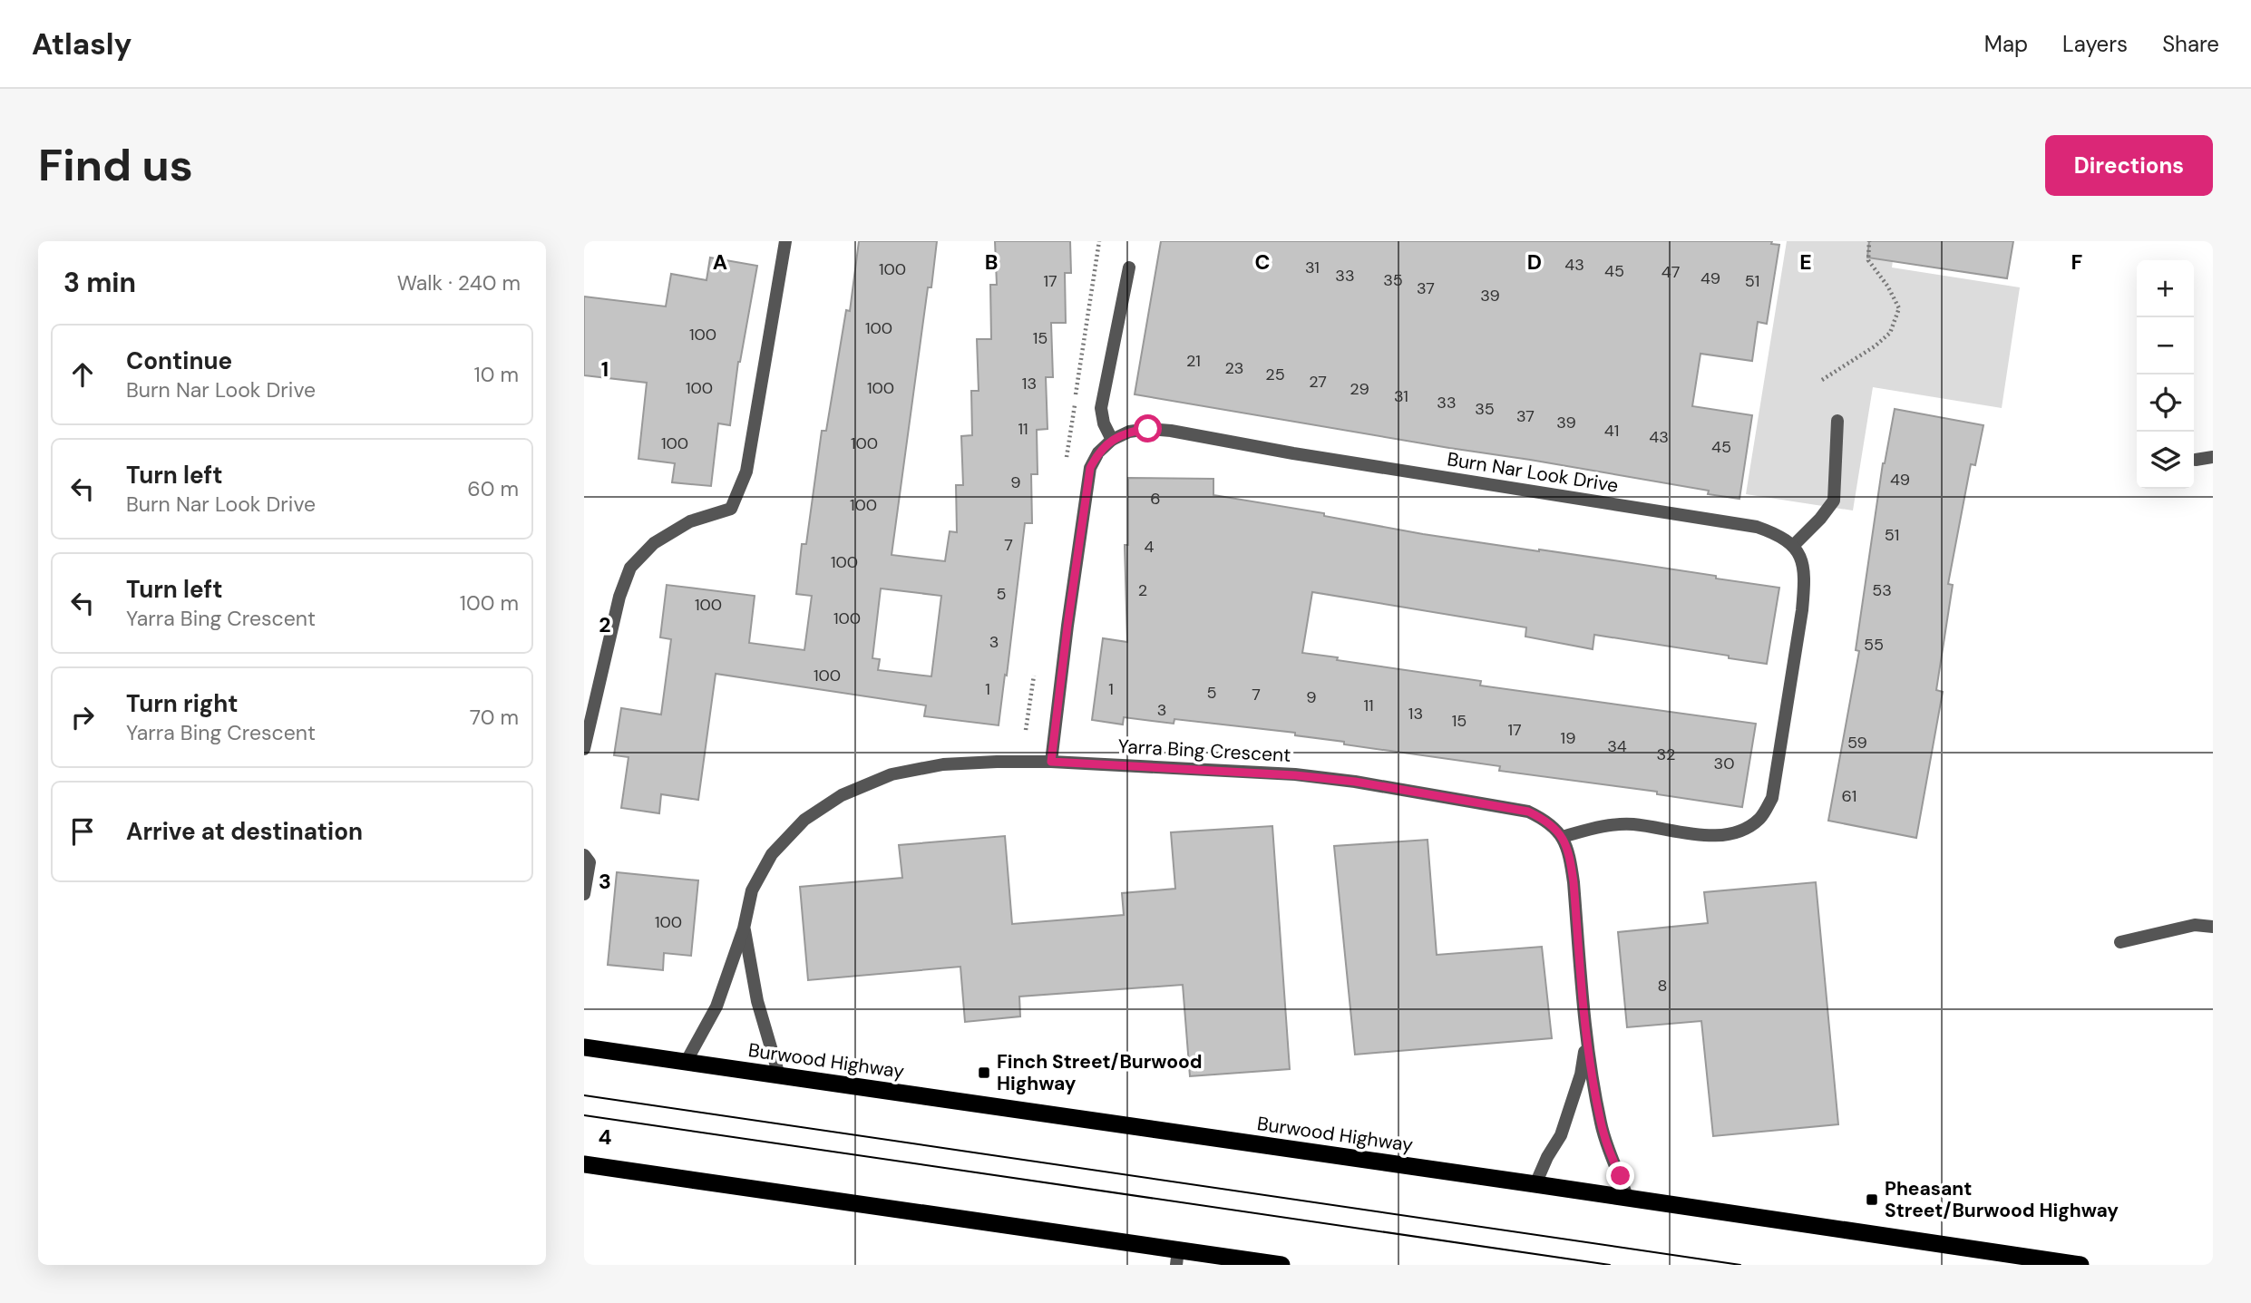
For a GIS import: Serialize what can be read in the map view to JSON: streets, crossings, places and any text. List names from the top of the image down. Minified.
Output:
{"streets":{"highway":["Burwood Highway"],"street":["Burn Nar Look Drive","Yarra Bing Crescent"]},"crossings":[["Yarra Bing Crescent","Burwood Highway"]],"places":{"transit":["Finch Street/Burwood Highway","Pheasant Street/Burwood Highway"]},"house_numbers":["43","31","100","45","47","33","49","35","17","51","37","39","100","100","15","21","23","25","27","13","100","100","29","31","33","35","37","39","11","41","43","100","100","45","49","9","6","100","51","7","4","100","2","53","5","100","100","3","55","100","1","1","5","7","9","11","3","13","15","17","19","59","34","32","30","61","100","8"],"page":{"header":"Atlasly","nav":["Map","Layers","Share"],"buttons":"Directions","title":"Find us","heading":["3 min","Walk · 240 m"],"map_buttons":["+","−"],"list":[["Continue","Burn Nar Look Drive","10 m"],["Turn left","Burn Nar Look Drive","60 m"],["Turn left","Yarra Bing Crescent","100 m"],["Turn right","Yarra Bing Crescent","70 m"],"Arrive at destination"]},"grid":{"columns":["A","B","C","D","E","F"],"rows":["1","2","3","4"]}}
